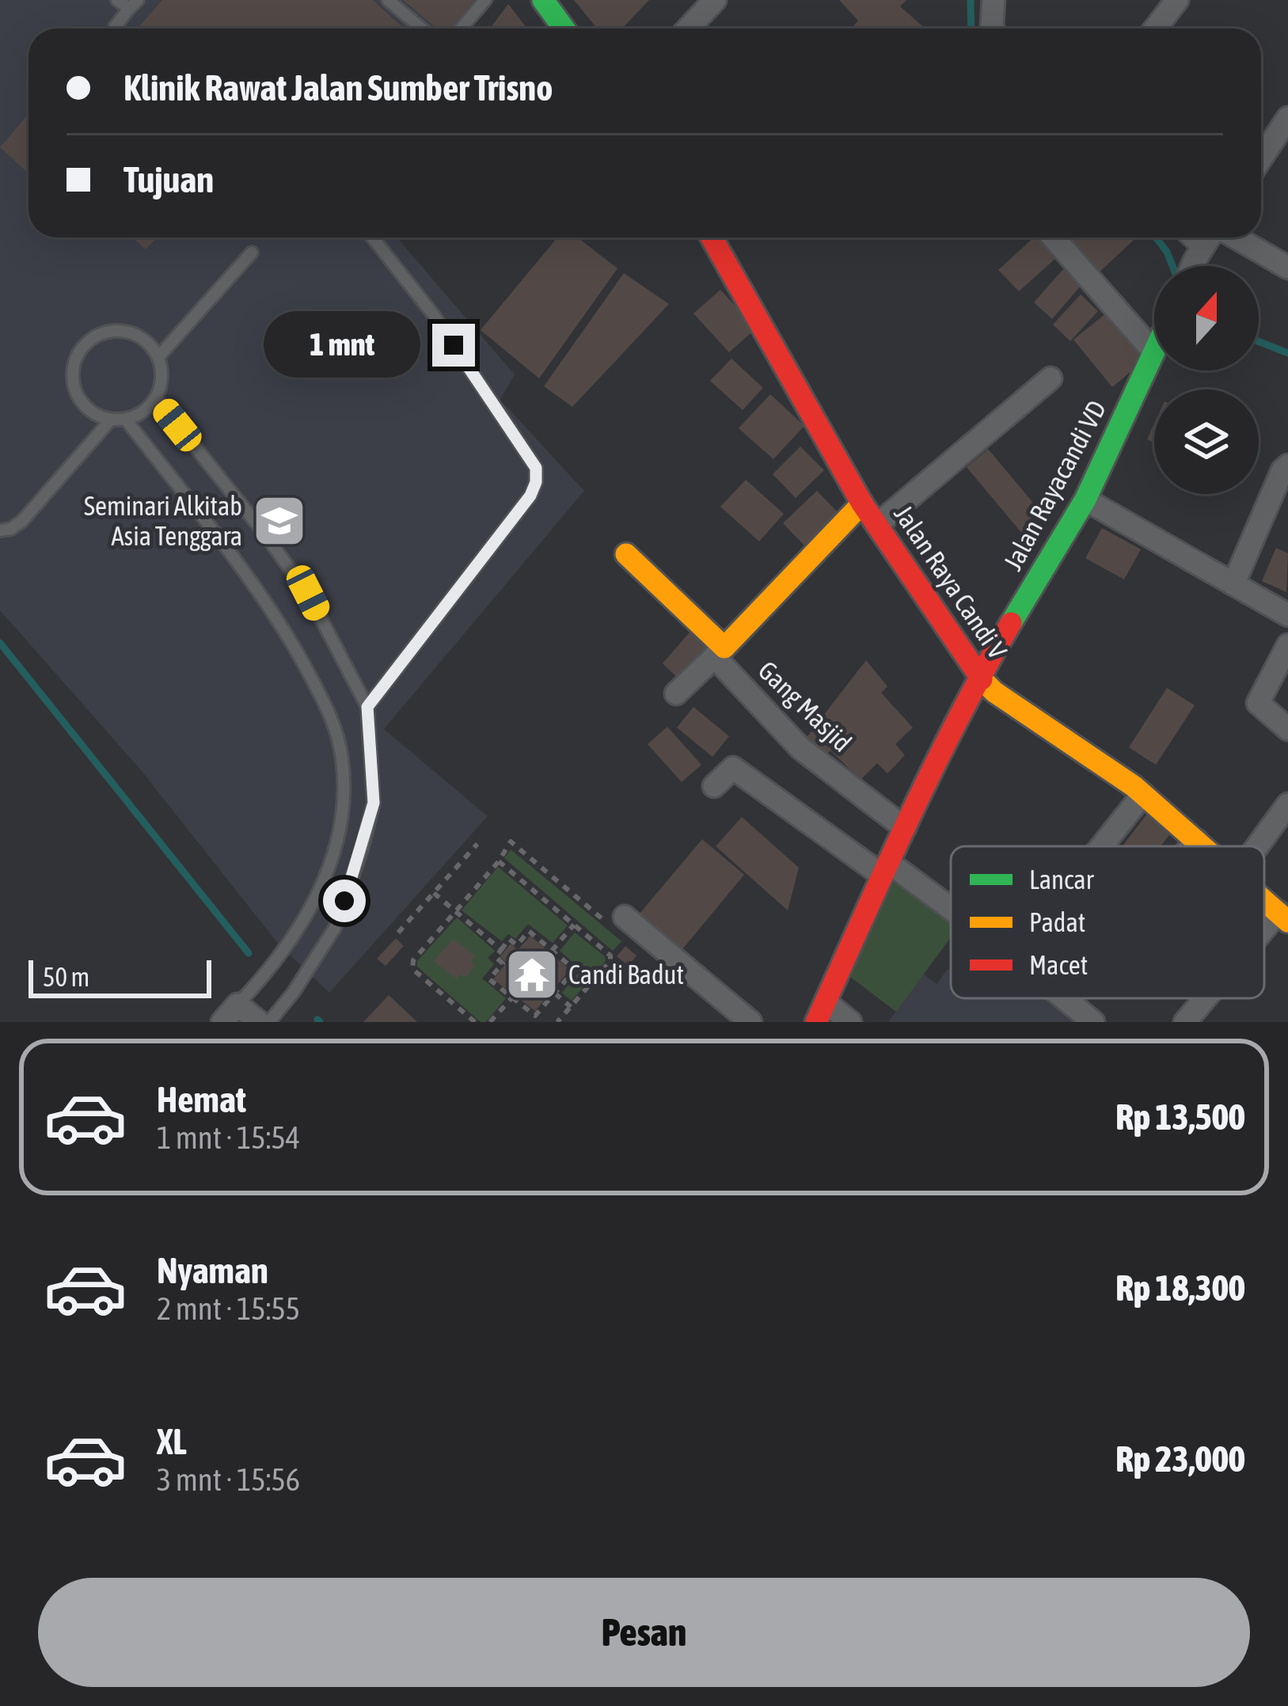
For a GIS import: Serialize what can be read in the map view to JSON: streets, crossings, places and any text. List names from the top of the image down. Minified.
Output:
{"streets":{"street":["Jalan Rayacandi VD","Jalan Raya Candi V","Gang Masjid"]},"crossings":[["Jalan Rayacandi VD","Jalan Raya Candi V"],["Jalan Rayacandi VD","Gang Masjid"]],"places":{"school or university":["Seminari Alkitab Asia Tenggara"],"temple":["Candi Badut"]},"legend":["Lancar","Padat","Macet"],"scale_bar":"50 m","north":"top","page":{"banner":["Klinik Rawat Jalan Sumber Trisno","Tujuan"],"bubble":"1 mnt","scale":"50 m","list":[{"name":"Hemat","note":"1 mnt · 15:54","value":"Rp 13,500"},{"name":"Nyaman","note":"2 mnt · 15:55","value":"Rp 18,300"},{"name":"XL","note":"3 mnt · 15:56","value":"Rp 23,000"}],"buttons":"Pesan"}}
